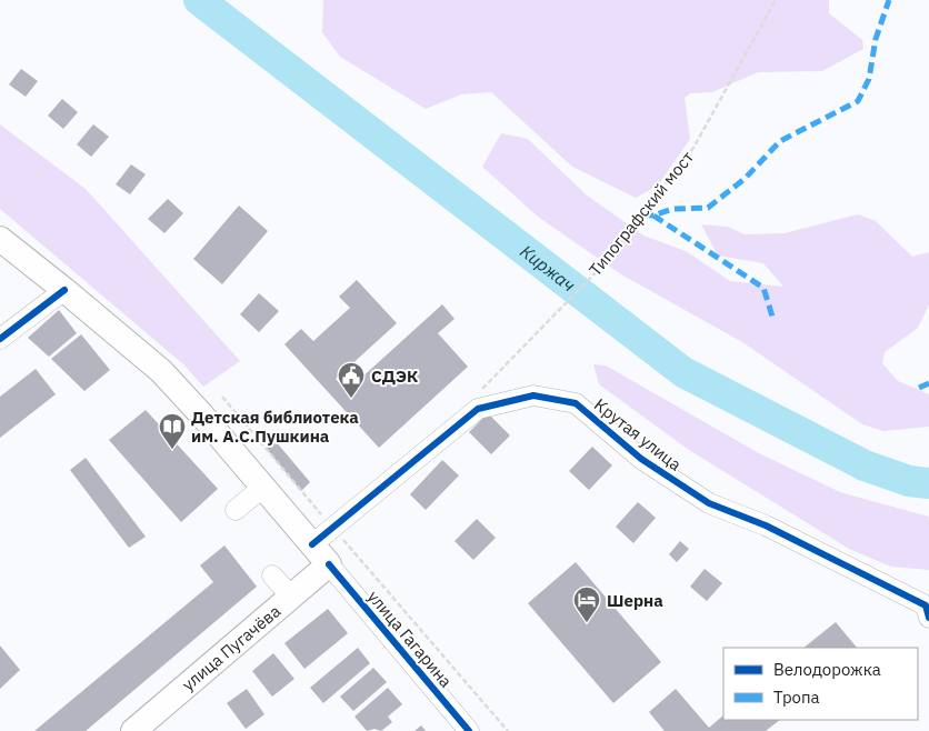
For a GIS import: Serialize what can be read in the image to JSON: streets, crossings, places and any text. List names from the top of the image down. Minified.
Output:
{"streets":{"main road":["улица Гагарина","улица Пугачёва"],"street":["Крутая улица"],"path":["Типографский мост"]},"crossings":[["Крутая улица","улица Гагарина"],["улица Гагарина","улица Пугачёва"]],"water":["Киржач"],"places":{"public building":["СДЭК"],"library":["Детская библиотека им. А.С.Пушкина"],"hotel":["Шерна"]},"legend":["Велодорожка","Тропа"]}
